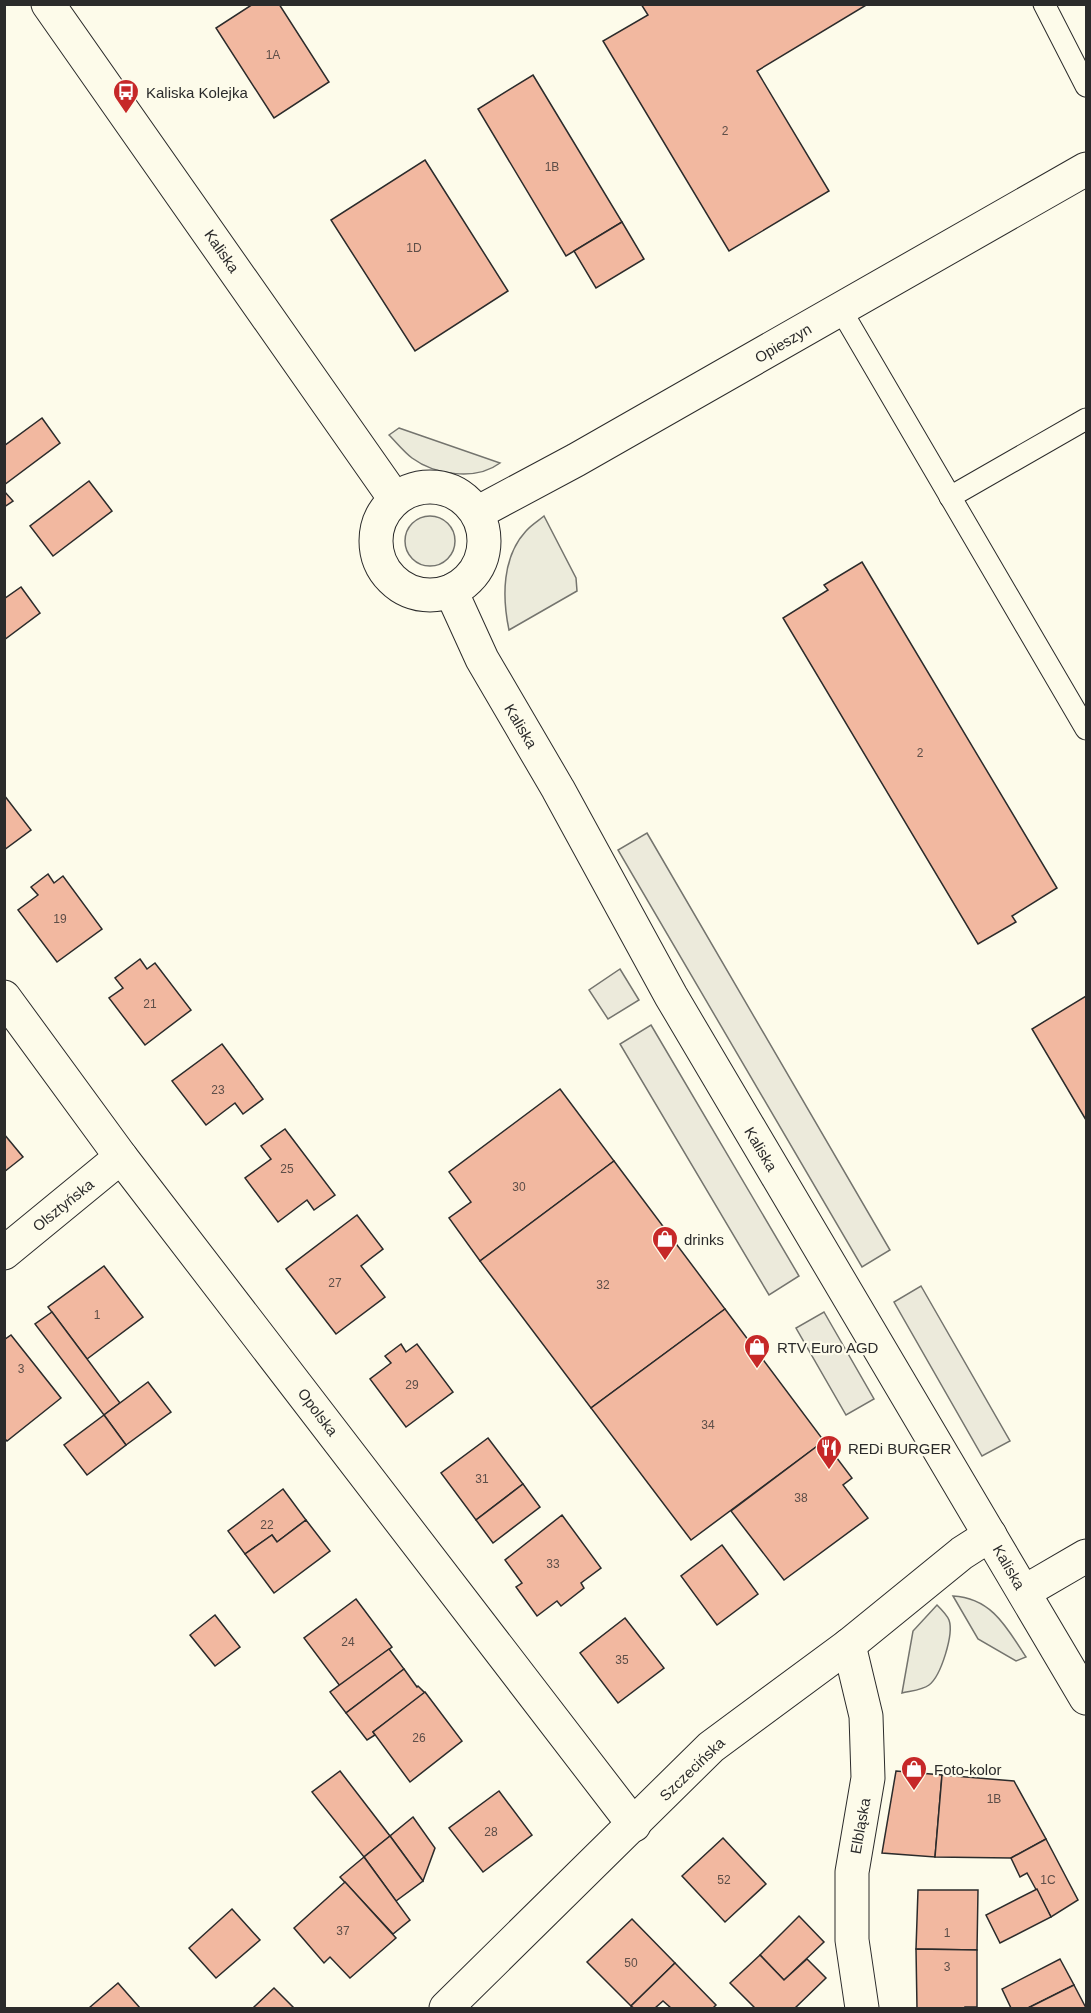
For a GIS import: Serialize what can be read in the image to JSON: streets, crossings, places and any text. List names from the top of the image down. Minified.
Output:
{"streets":{"street":["Kaliska","Opieszyn","Olsztyńska","Opolska","Szczecińska","Elbląska"]},"crossings":[["Kaliska","Opieszyn"],["Kaliska","Szczecińska"],["Olsztyńska","Opolska"],["Opolska","Szczecińska"],["Szczecińska","Elbląska"]],"places":{"bus stop":["Kaliska Kolejka"],"shop":["drinks","RTV Euro AGD","Foto-kolor"],"restaurant":["REDi BURGER"]},"house_numbers":["1A","2","1B","1D","2","19","21","23","25","30","27","32","1","3","29","34","31","38","22","33","24","35","26","1B","28","52","1C","37","1","50","3"]}
